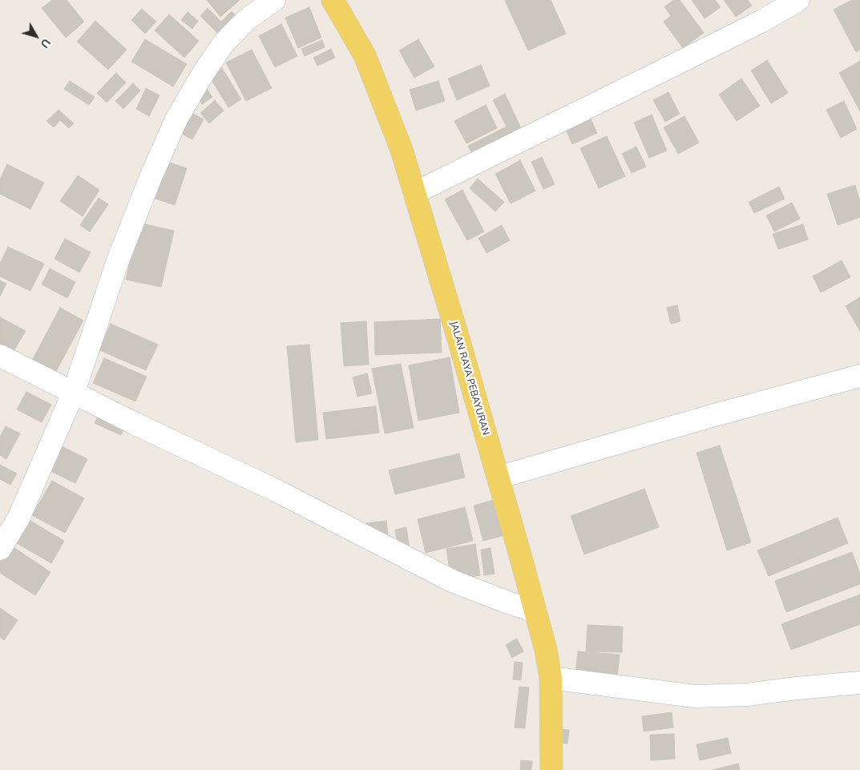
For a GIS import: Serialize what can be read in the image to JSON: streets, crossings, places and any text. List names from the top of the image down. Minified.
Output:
{"streets":{"main road":["JALAN RAYA PEBAYURAN"]},"north":"bottom right"}
